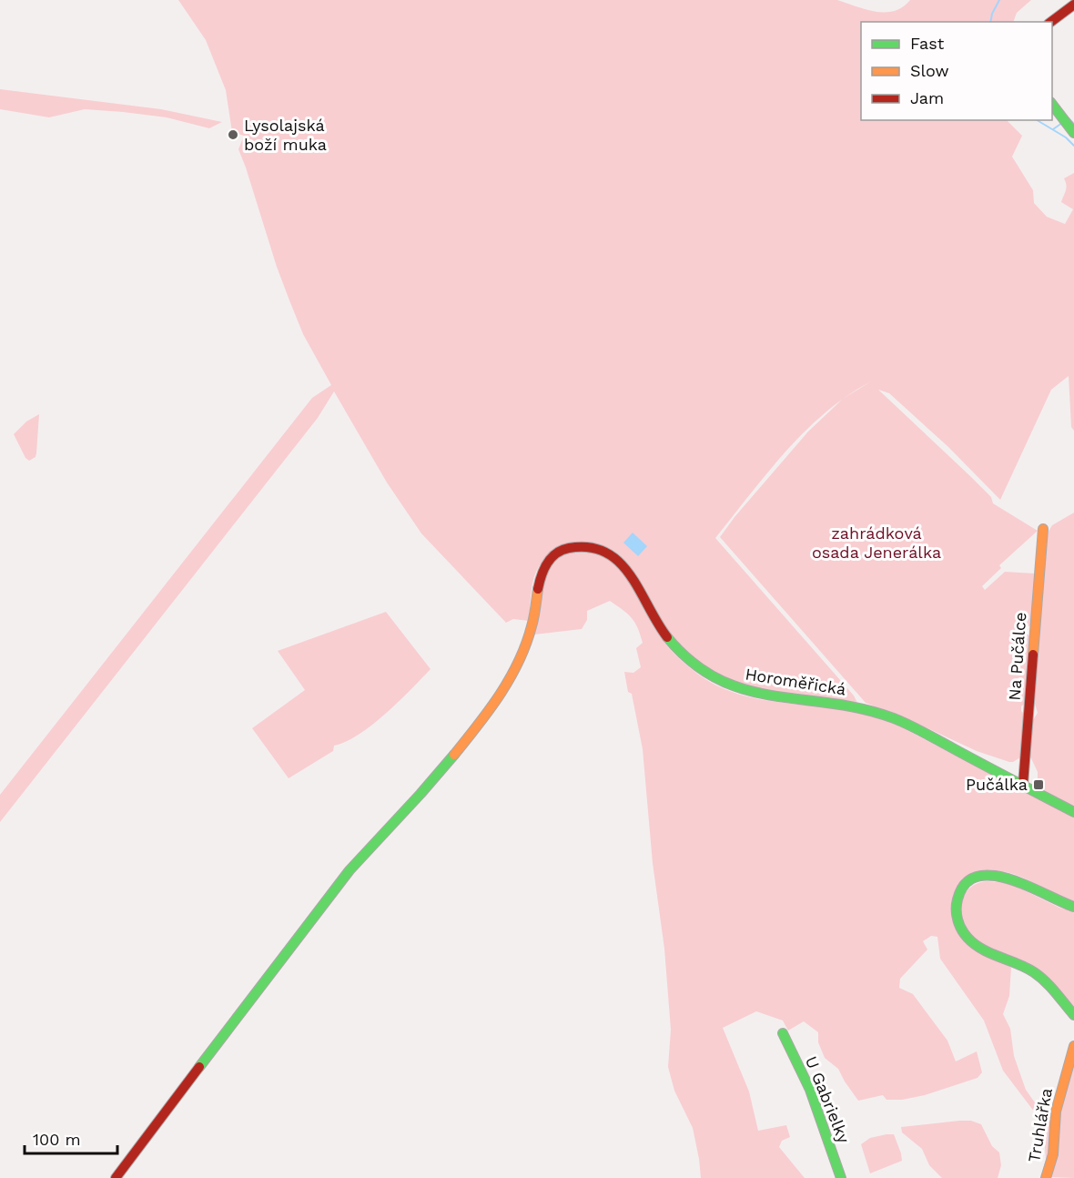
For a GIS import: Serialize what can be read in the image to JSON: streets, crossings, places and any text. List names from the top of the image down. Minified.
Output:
{"streets":{"main road":["Na Pučálce","Horoměřická","U Gabrielky","Truhlářka"]},"crossings":[["Na Pučálce","Horoměřická"]],"parks":["zahrádková osada Jenerálka"],"places":{"other":["Lysolajská boží muka"],"transit":["Pučálka"]},"legend":["Fast","Slow","Jam"],"scale_bar":"100 m"}
